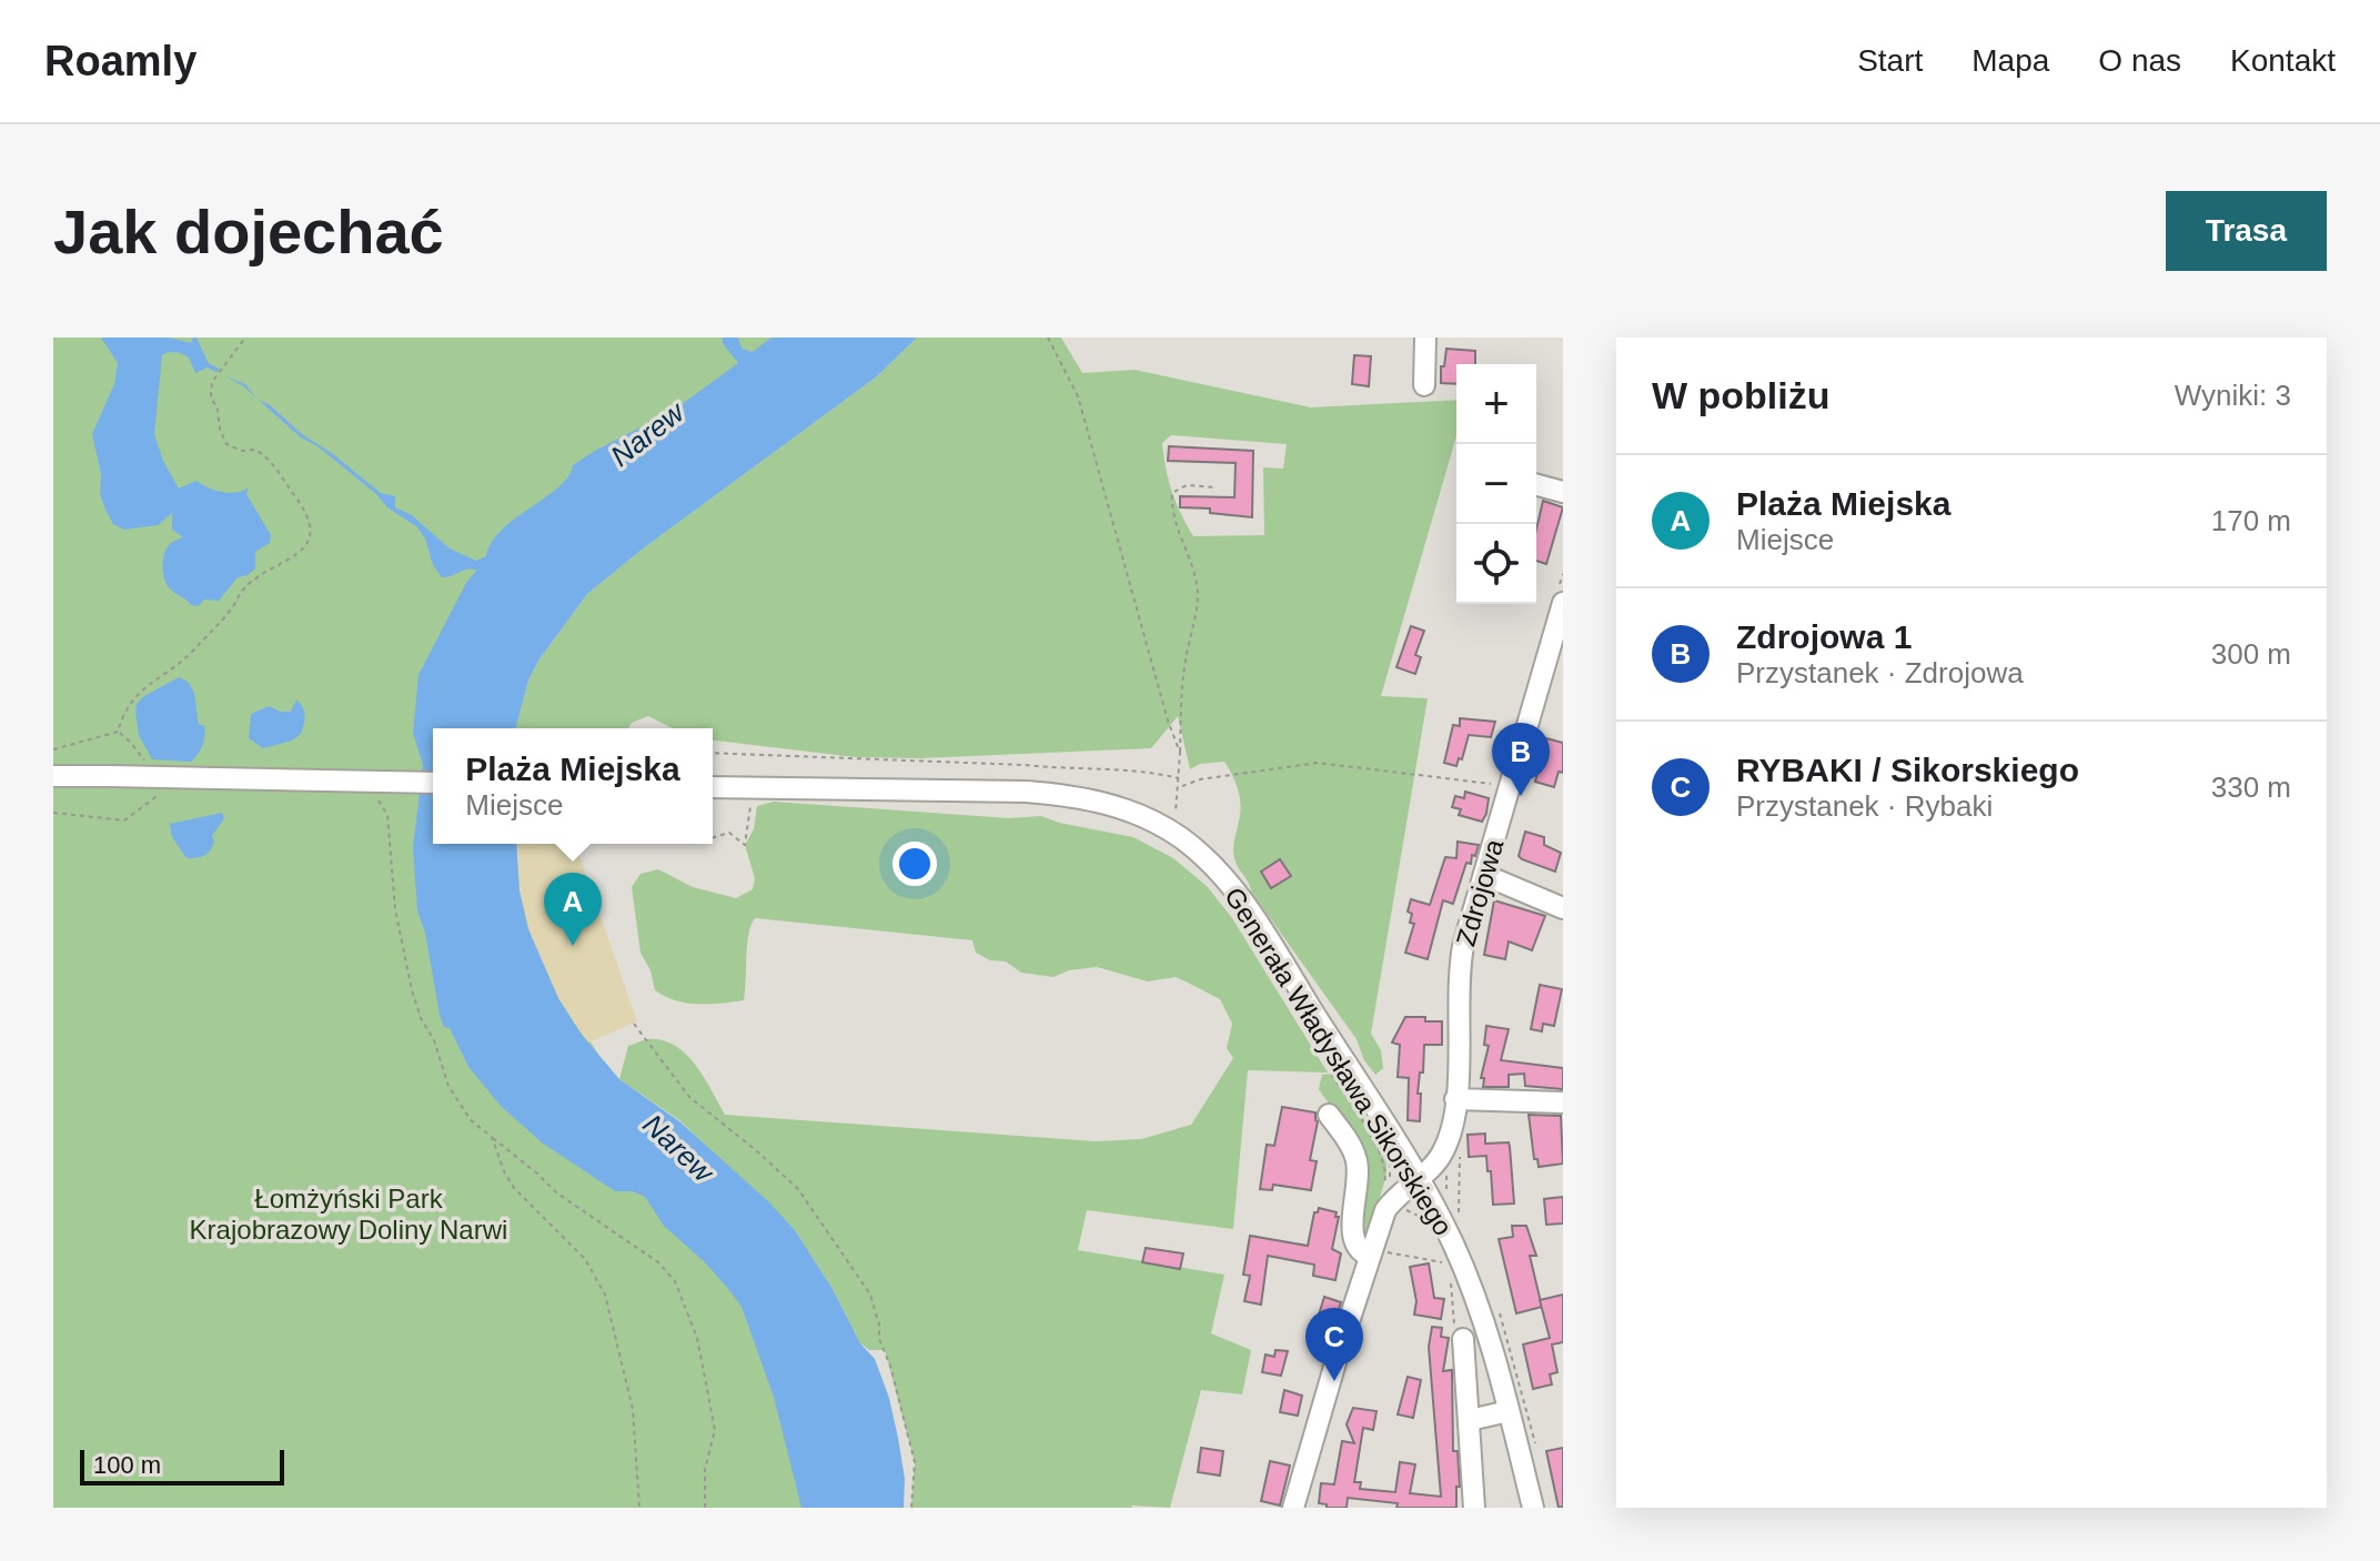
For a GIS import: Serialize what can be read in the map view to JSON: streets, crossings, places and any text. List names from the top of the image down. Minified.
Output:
{"streets":{"street":["Zdrojowa","Generała Władysława Sikorskiego"]},"crossings":[["Zdrojowa","Generała Władysława Sikorskiego"]],"water":["Narew"],"parks":["Łomżyński Park Krajobrazowy Doliny Narwi"],"scale_bar":"100 m","page":{"header":"Roamly","nav":["Start","Mapa","O nas","Kontakt"],"buttons":"Trasa","title":"Jak dojechać","heading":["W pobliżu","Wyniki: 3"],"map_buttons":["+","−"],"list":[{"mark":"A","name":"Plaża Miejska","note":"Miejsce","value":"170 m"},{"mark":"B","name":"Zdrojowa 1","note":"Przystanek · Zdrojowa","value":"300 m"},{"mark":"C","name":"RYBAKI / Sikorskiego","note":"Przystanek · Rybaki","value":"330 m"}],"pins":["B","A","C"],"popup":["Plaża Miejska","Miejsce"],"scale":"100 m"}}
